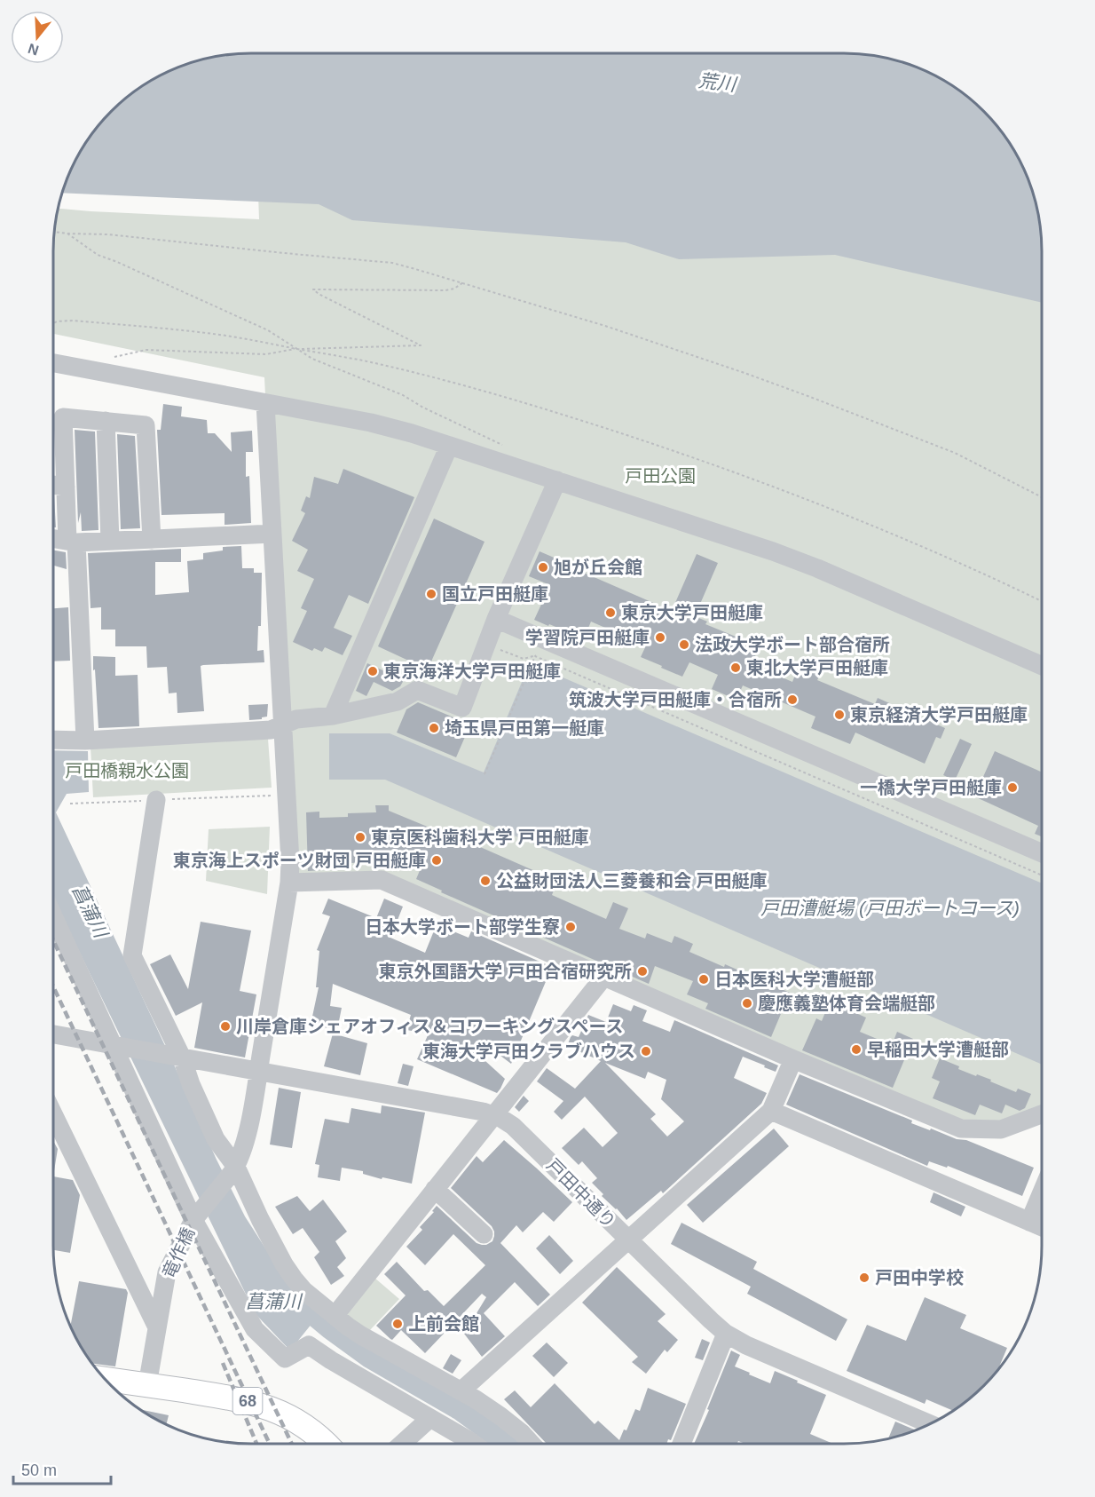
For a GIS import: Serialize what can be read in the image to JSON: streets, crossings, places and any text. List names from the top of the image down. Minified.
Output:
{"streets":{"main road":["68"],"street":["戸田中通り","竜作橋"]},"crossings":[["戸田中通り","竜作橋"],["竜作橋","68"]],"water":["荒川","戸田漕艇場 (戸田ボートコース)","菖蒲川"],"parks":["戸田公園","戸田橋親水公園"],"places":["旭が丘会館","国立戸田艇庫","東京大学戸田艇庫","学習院戸田艇庫","法政大学ボート部合宿所","東北大学戸田艇庫","東京海洋大学戸田艇庫","筑波大学戸田艇庫・合宿所","東京経済大学戸田艇庫","埼玉県戸田第一艇庫","一橋大学戸田艇庫","東京医科歯科大学 戸田艇庫","東京海上スポーツ財団 戸田艇庫","公益財団法人三菱養和会 戸田艇庫","日本大学ボート部学生寮","東京外国語大学 戸田合宿研究所","日本医科大学漕艇部","慶應義塾体育会端艇部","川岸倉庫シェアオフィス＆コワーキングスペース","早稲田大学漕艇部","東海大学戸田クラブハウス","戸田中学校","上前会館"],"scale_bar":"50 m","north":"bottom"}
